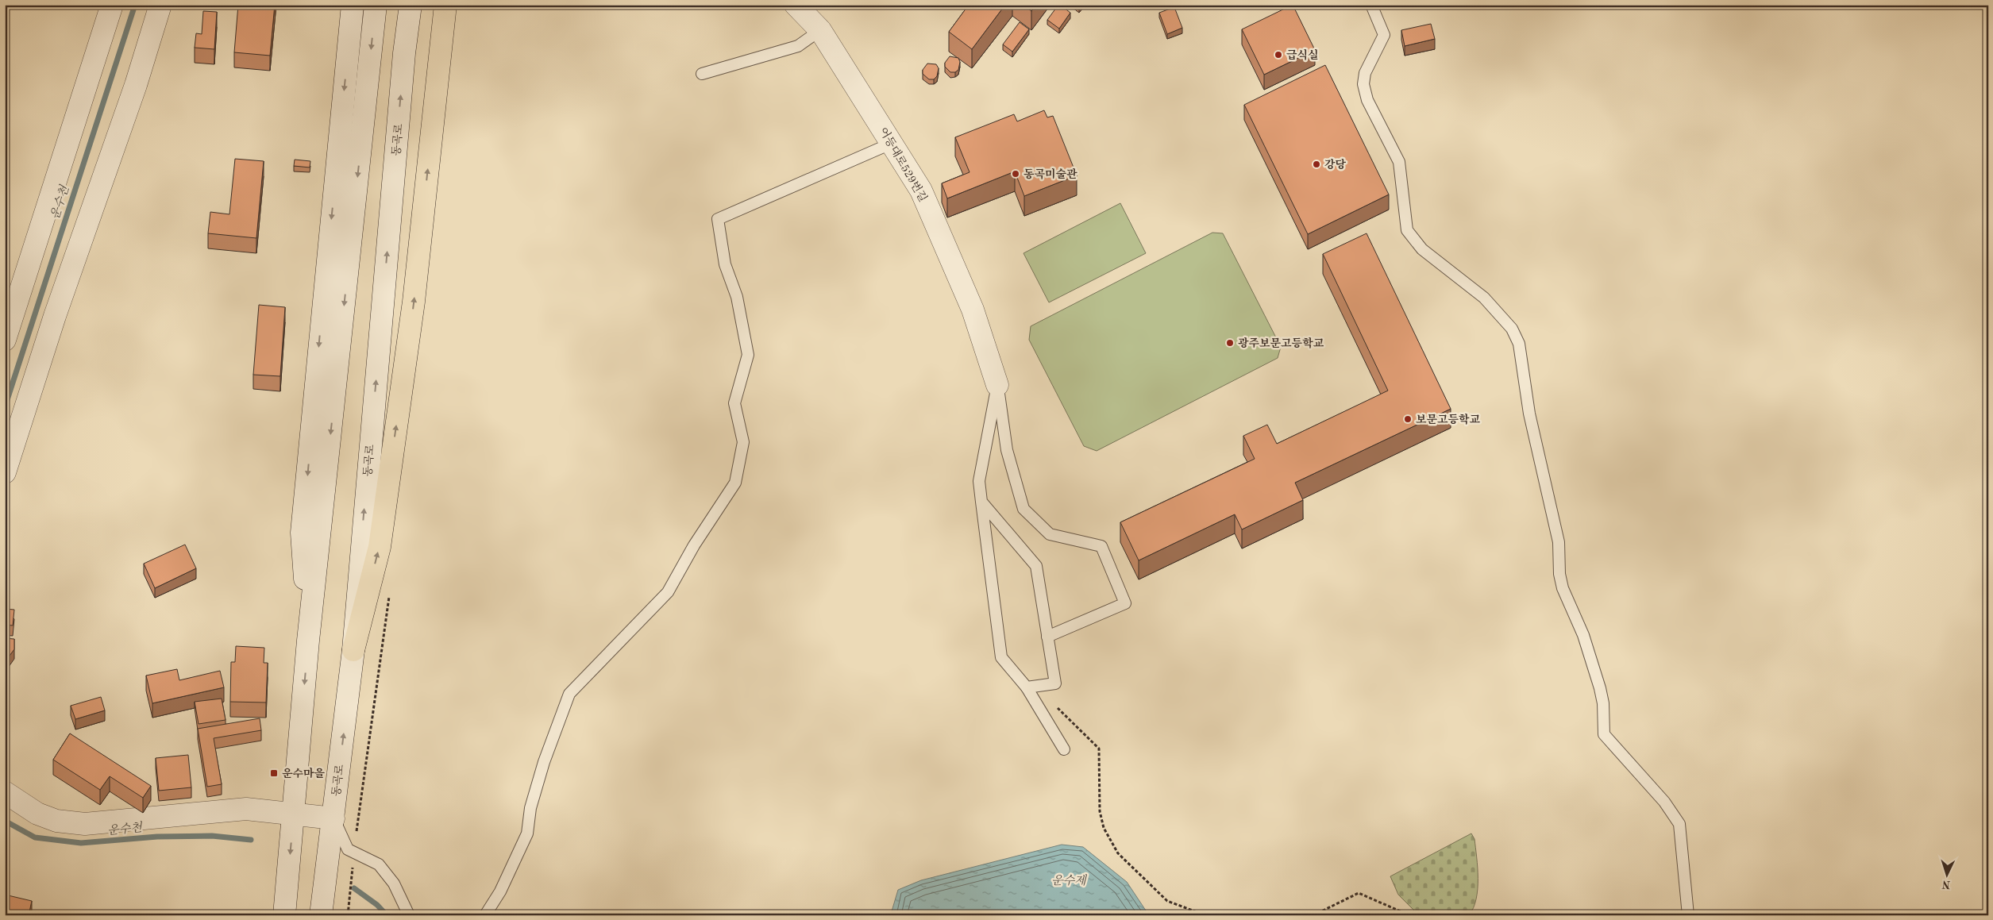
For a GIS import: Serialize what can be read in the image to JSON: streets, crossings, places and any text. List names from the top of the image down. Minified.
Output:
{"streets":{"main road":["동곡로","어등대로529번길"]},"water":["운수천","운수제"],"places":{"other":["급식실","강당","동곡미술관","광주보문고등학교","보문고등학교"],"transit":["운수마을"]},"north":"bottom"}
